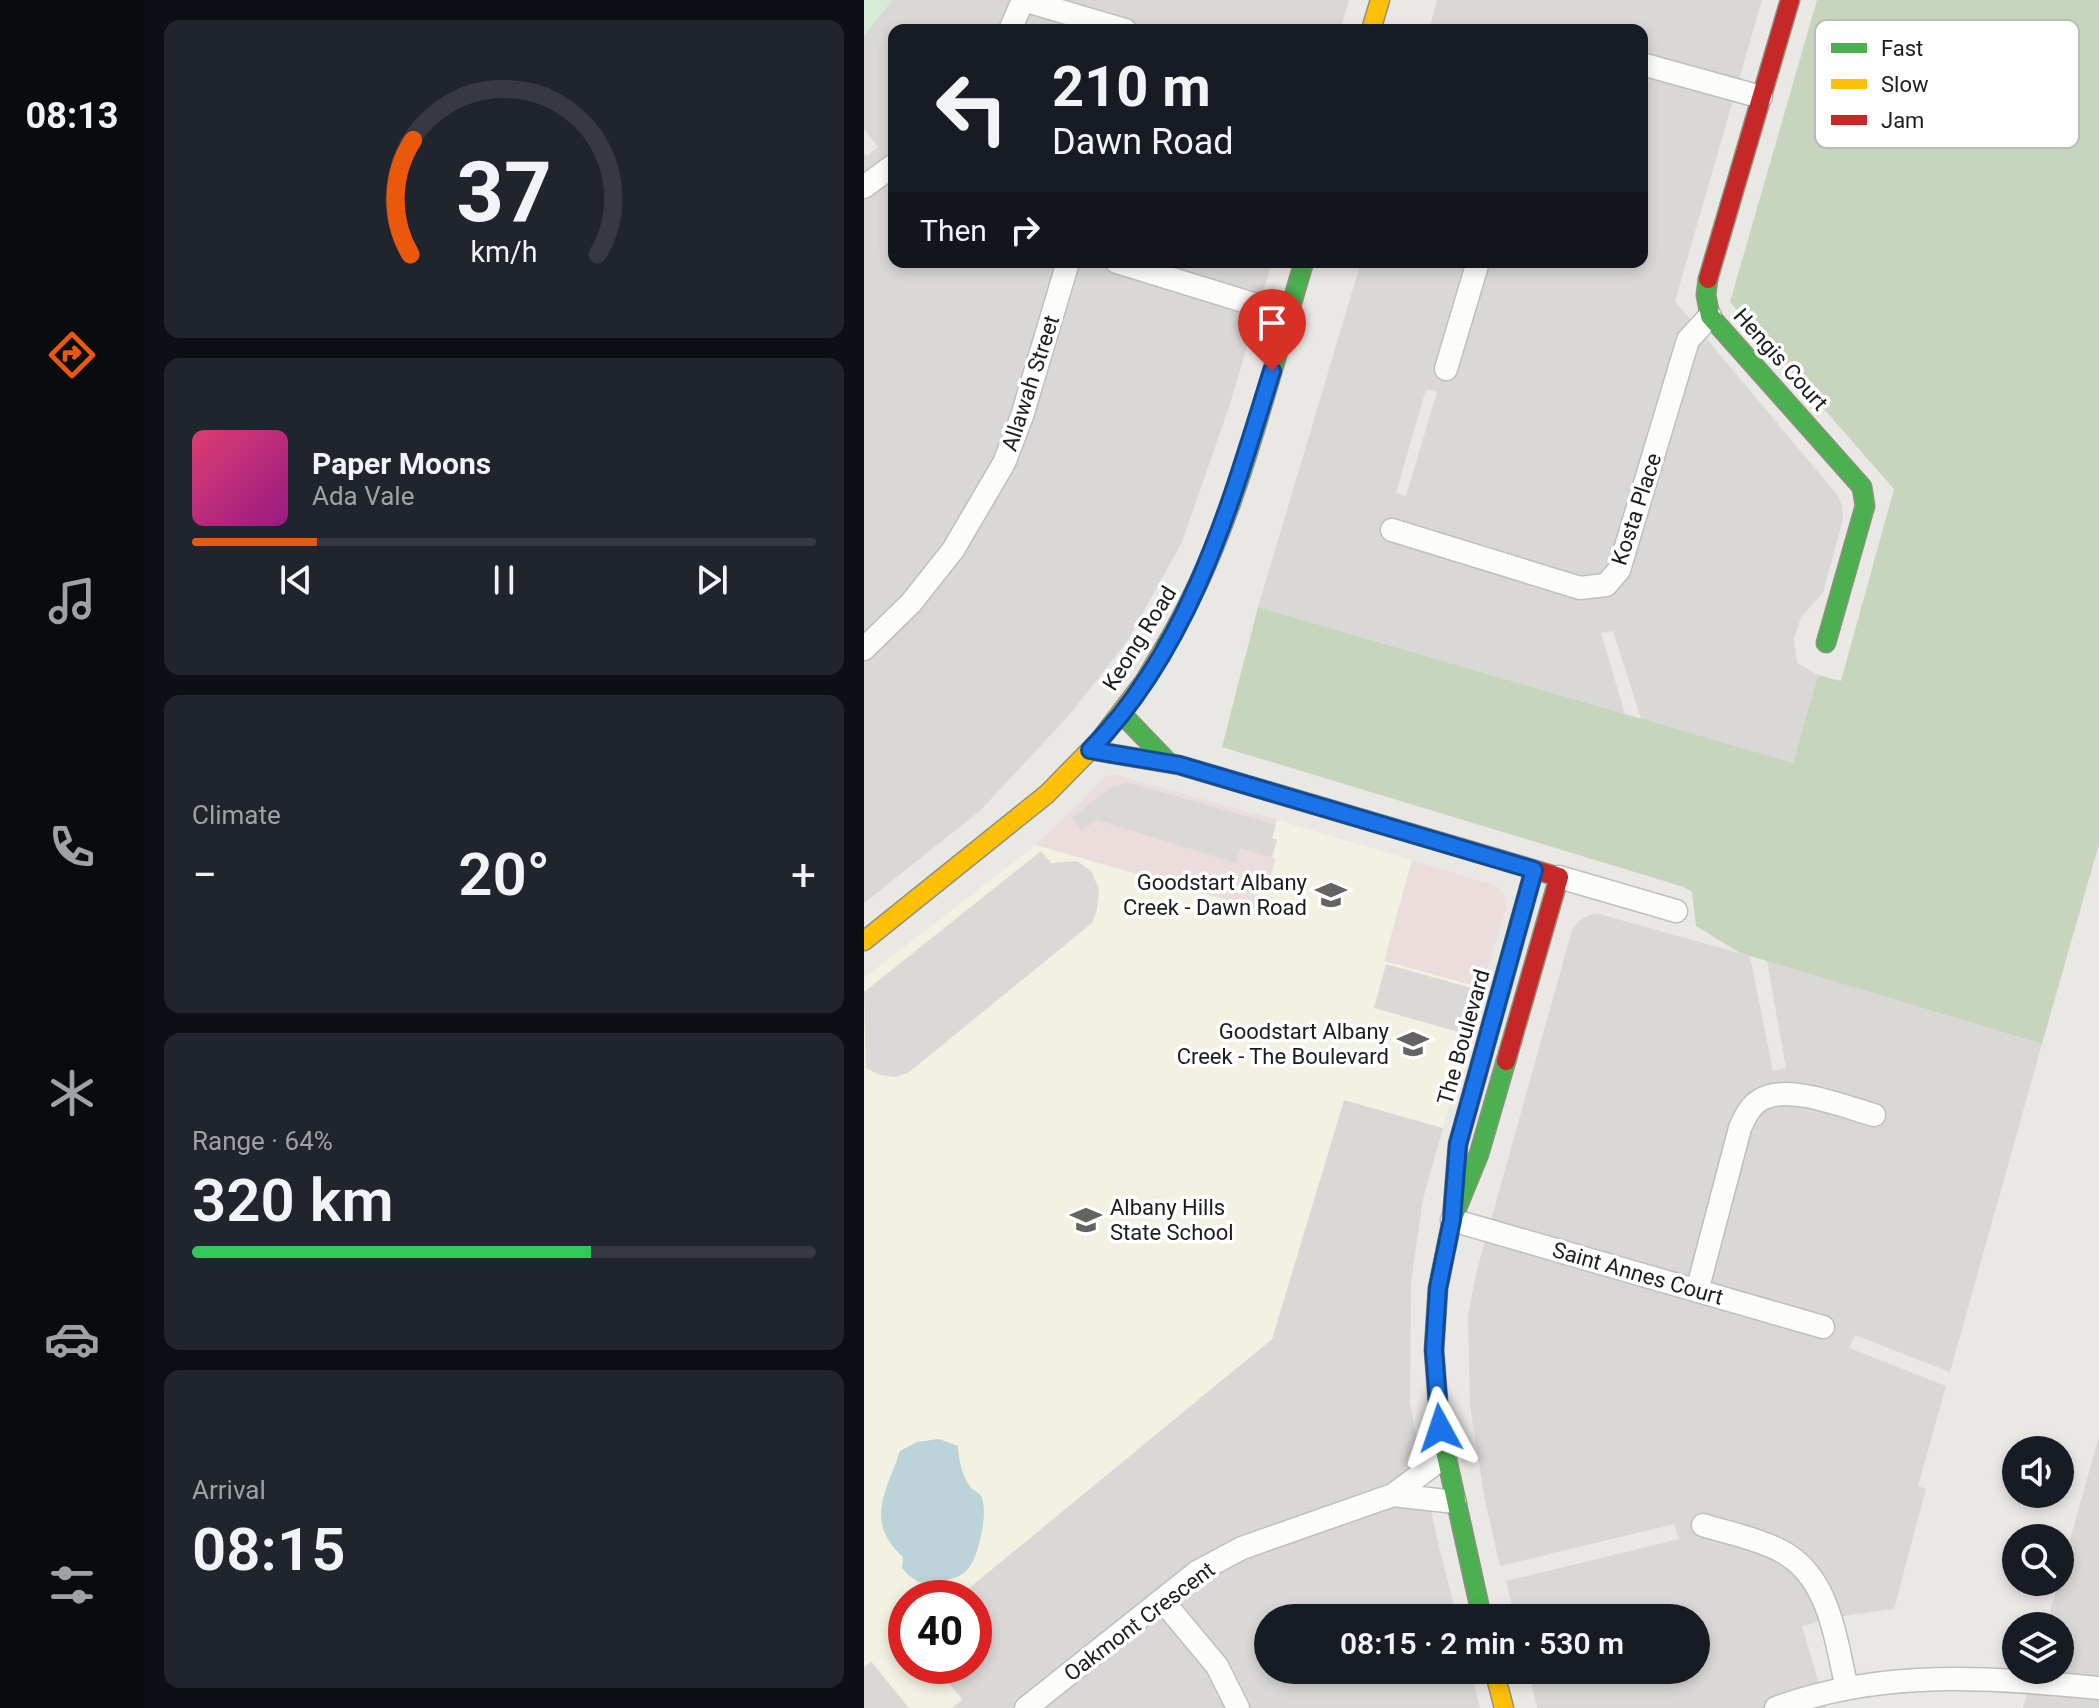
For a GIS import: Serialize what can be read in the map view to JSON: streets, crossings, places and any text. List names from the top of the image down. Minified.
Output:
{"streets":{"street":["Hengis Court","Allawah Street","Kosta Place","Keong Road","The Boulevard","Saint Annes Court","Oakmont Crescent"]},"crossings":[["Hengis Court","Kosta Place"],["The Boulevard","Saint Annes Court"],["The Boulevard","Oakmont Crescent"]],"places":{"school or university":["Goodstart Albany Creek - Dawn Road","Goodstart Albany Creek - The Boulevard","Albany Hills State School"]},"legend":["Fast","Slow","Jam"],"page":{"tabs":"08:13","turn":["210 m","Dawn Road"],"then":"Then","song":["Paper Moons","Ada Vale"],"tile":["Climate",["Range · 64%","320 km"],["Arrival","08:15"]],"heat":["−","20°","+"],"limit":"40","trip":"08:15 · 2 min · 530 m","gauge":["37","km/h"]}}
